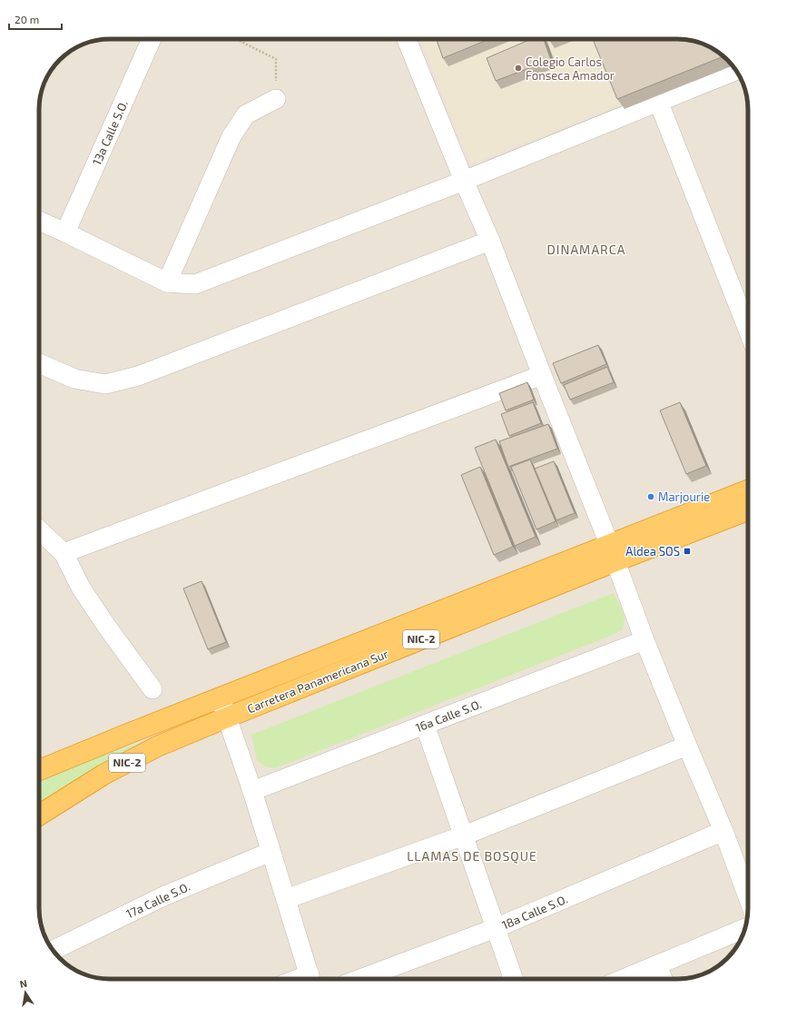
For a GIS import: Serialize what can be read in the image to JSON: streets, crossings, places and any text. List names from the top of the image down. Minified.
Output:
{"streets":{"highway":["NIC-2","Carretera Panamericana Sur"],"street":["13a Calle S.O.","16a Calle S.O.","17a Calle S.O.","18a Calle S.O."]},"districts":["DINAMARCA","LLAMAS DE BOSQUE"],"places":{"other":["Colegio Carlos Fonseca Amador","Marjourie"],"transit":["Aldea SOS"]},"scale_bar":"20 m","north":"top"}
